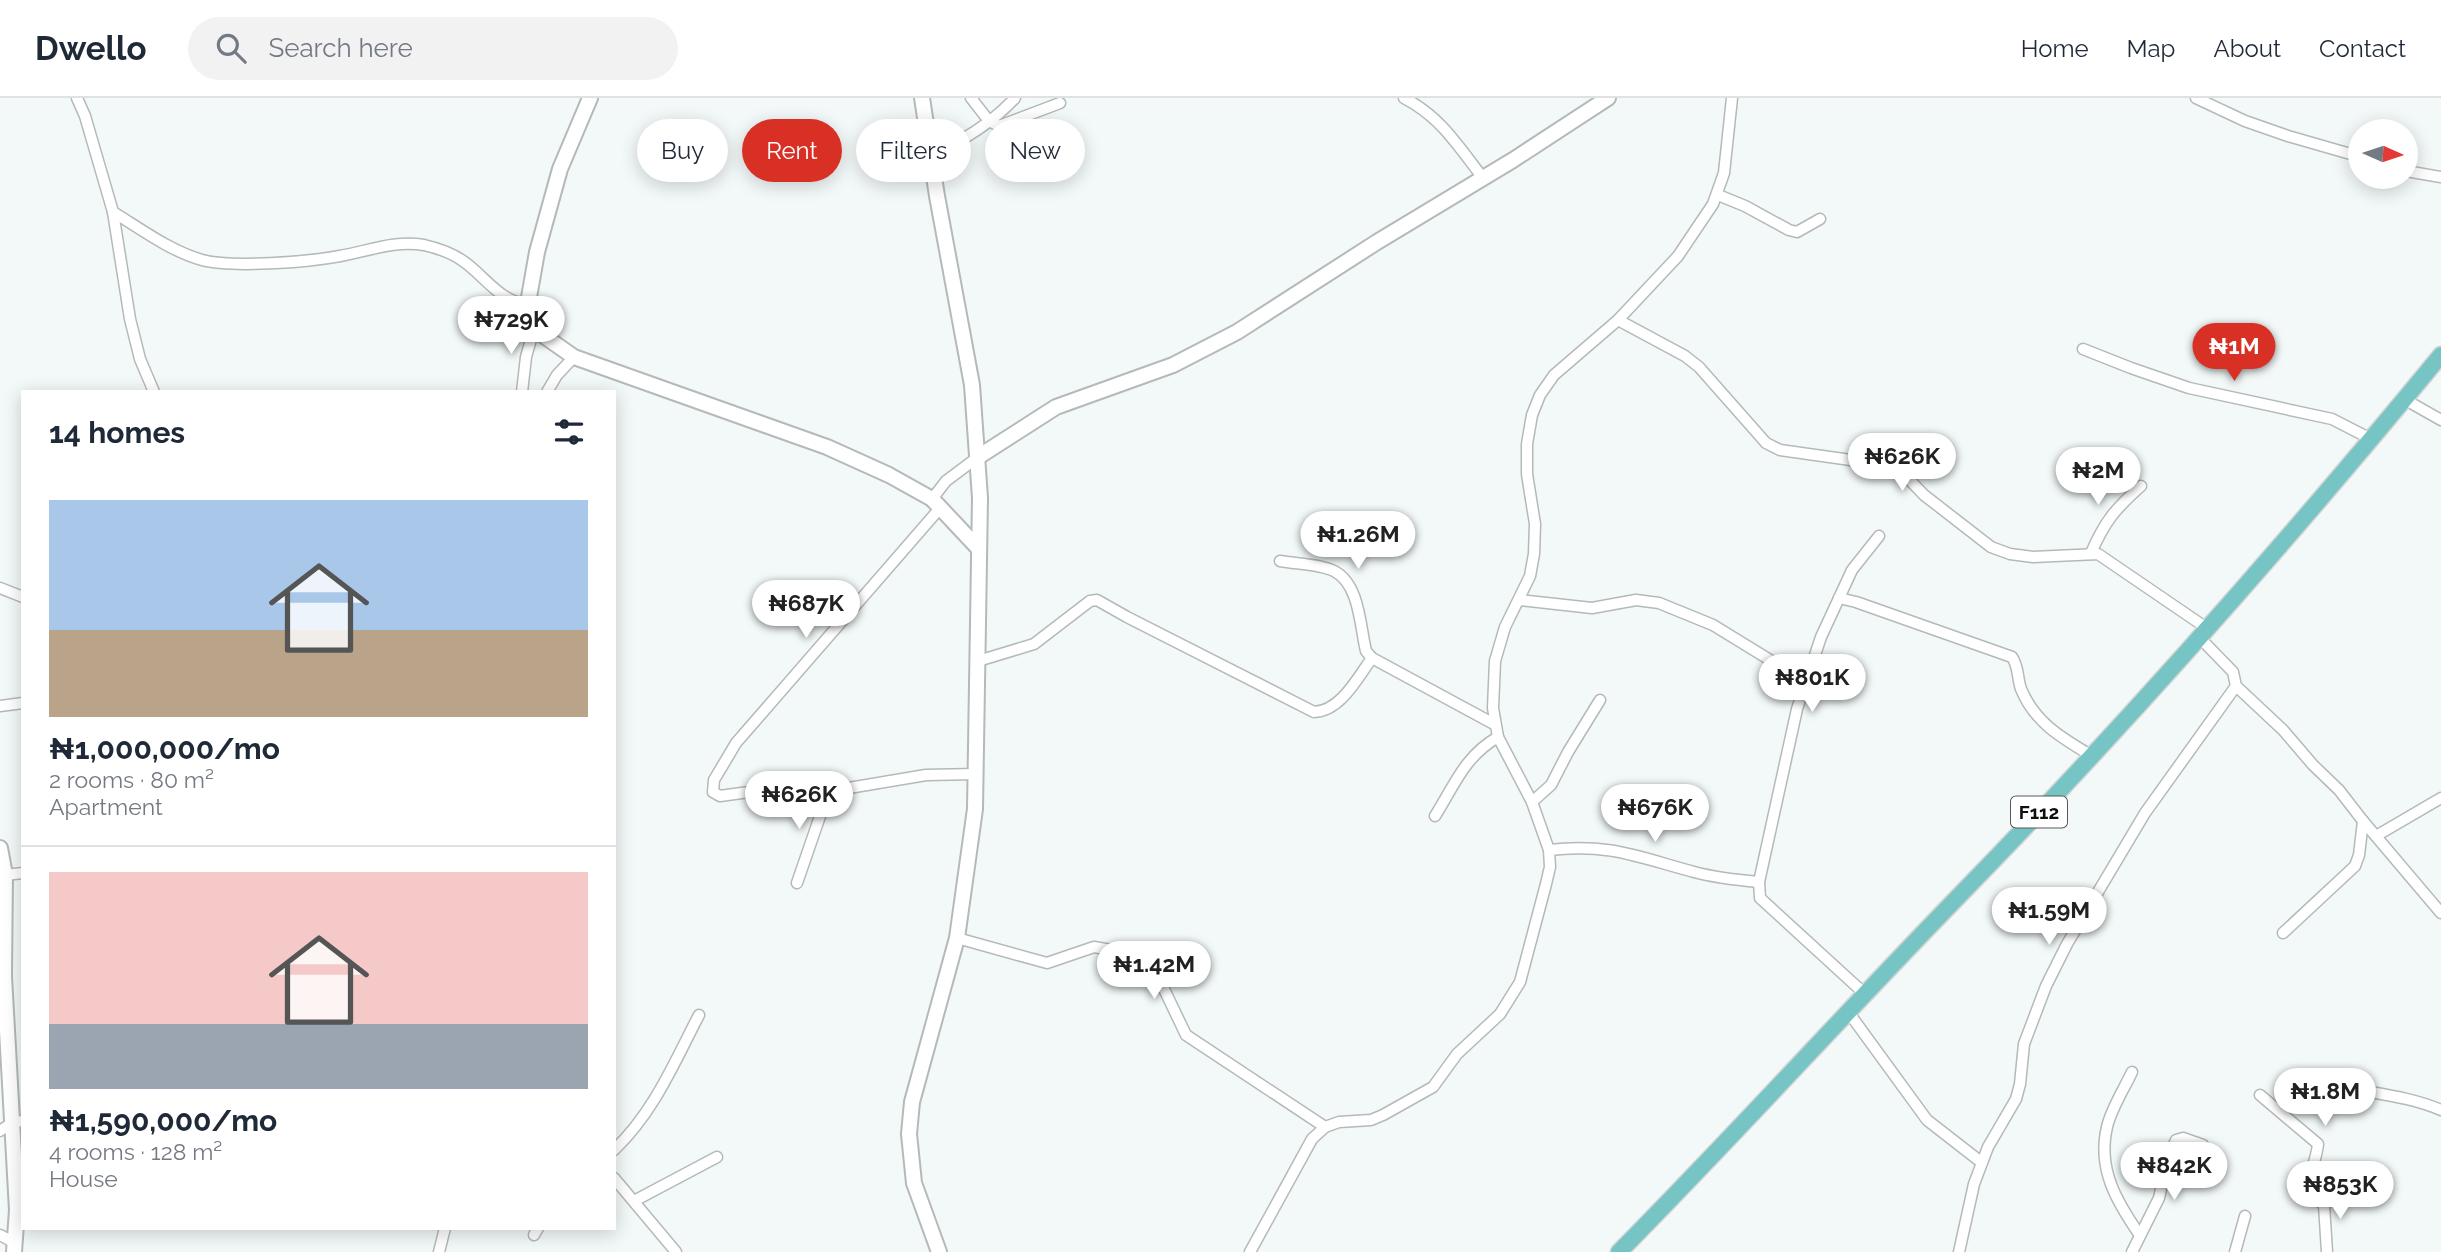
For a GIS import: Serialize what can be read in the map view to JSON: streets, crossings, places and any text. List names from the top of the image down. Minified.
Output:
{"streets":{"main road":["F112"]},"north":"right","page":{"header":"Dwello","search":"Search here","nav":["Home","Map","About","Contact"],"chip":["Buy","Rent","Filters","New"],"price":["₦729K","₦1M","₦626K","₦2M","₦1.26M","₦687K","₦801K","₦626K","₦676K","₦1.59M","₦1.42M","₦1.8M","₦842K","₦853K"],"heading":"14 homes","list":[{"name":"₦1,000,000/mo","note":"2 rooms · 80 m² · Apartment"},{"name":"₦1,590,000/mo","note":"4 rooms · 128 m² · House"}]}}
